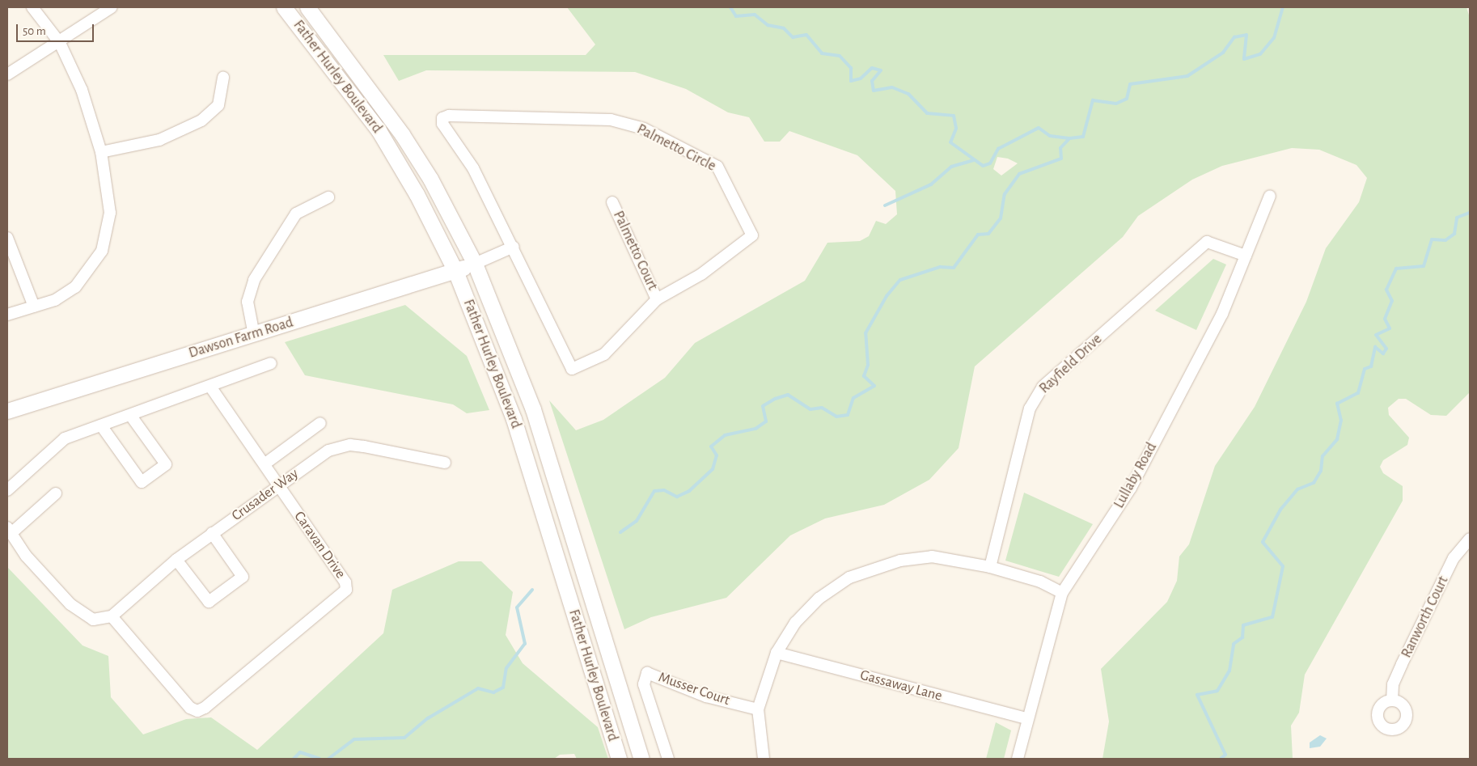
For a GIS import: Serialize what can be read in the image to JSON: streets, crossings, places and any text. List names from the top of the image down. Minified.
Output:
{"streets":{"main road":["Father Hurley Boulevard","Dawson Farm Road"],"street":["Palmetto Circle","Palmetto Court","Rayfield Drive","Lullaby Road","Crusader Way","Caravan Drive","Ranworth Court","Gassaway Lane","Musser Court"]},"crossings":[["Father Hurley Boulevard","Dawson Farm Road"],["Palmetto Circle","Palmetto Court"],["Rayfield Drive","Lullaby Road"],["Lullaby Road","Gassaway Lane"],["Crusader Way","Caravan Drive"]],"scale_bar":"50 m"}
